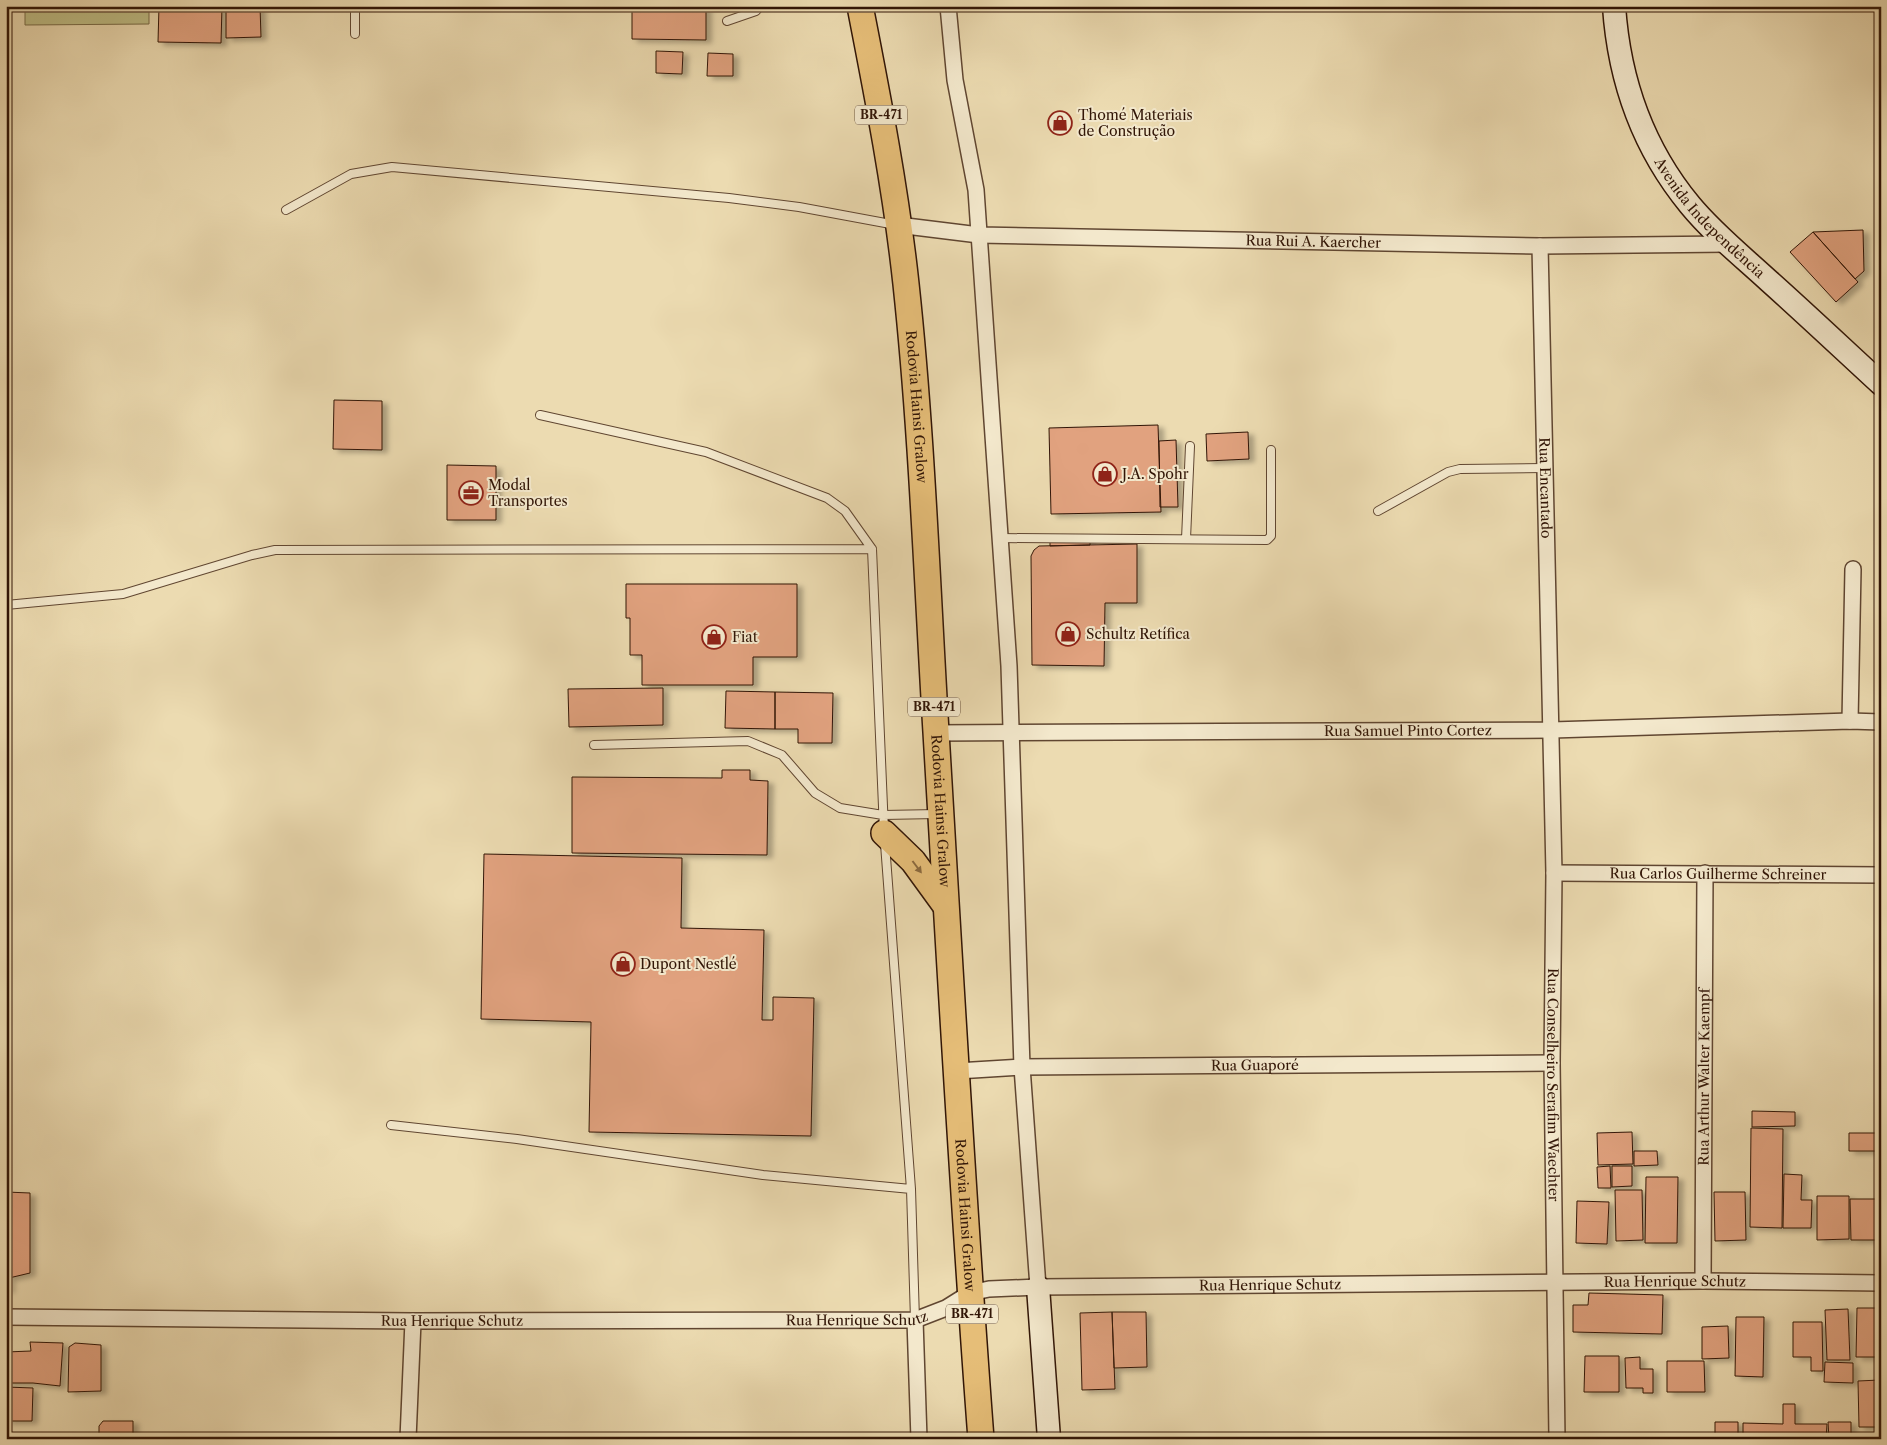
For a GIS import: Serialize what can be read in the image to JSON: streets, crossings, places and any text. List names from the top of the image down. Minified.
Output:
{"streets":{"main road":["BR-471","Avenida Independência","Rodovia Hainsi Gralow"],"street":["Rua Rui A. Kaercher","Rua Encantado","Rua Samuel Pinto Cortez","Rua Carlos Guilherme Schreiner","Rua Guaporé","Rua Arthur Walter Kaempf","Rua Conselheiro Serafim Waechter","Rua Henrique Schutz"]},"crossings":[["Avenida Independência","Rua Rui A. Kaercher"],["Rua Rui A. Kaercher","Rodovia Hainsi Gralow"],["Rua Rui A. Kaercher","Rua Encantado"],["Rodovia Hainsi Gralow","Rua Samuel Pinto Cortez"],["Rodovia Hainsi Gralow","Rua Guaporé"],["Rodovia Hainsi Gralow","Rua Henrique Schutz"],["Rua Encantado","Rua Samuel Pinto Cortez"],["Rua Encantado","Rua Conselheiro Serafim Waechter"],["Rua Samuel Pinto Cortez","Rua Conselheiro Serafim Waechter"],["Rua Carlos Guilherme Schreiner","Rua Arthur Walter Kaempf"],["Rua Carlos Guilherme Schreiner","Rua Conselheiro Serafim Waechter"],["Rua Guaporé","Rua Conselheiro Serafim Waechter"],["Rua Arthur Walter Kaempf","Rua Henrique Schutz"],["Rua Conselheiro Serafim Waechter","Rua Henrique Schutz"]],"places":{"shop":["Thomé Materiais de Construção","J.A. Spohr","Schultz Retífica","Fiat","Dupont Nestlé"],"office":["Modal Transportes"]}}
